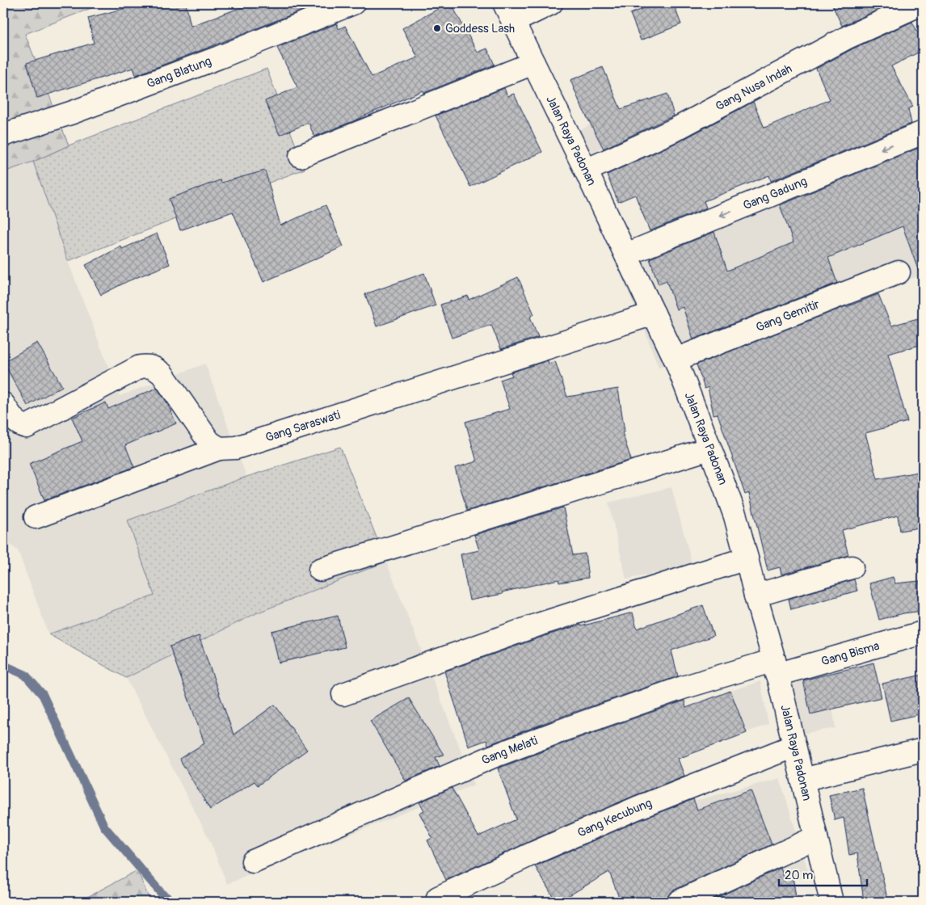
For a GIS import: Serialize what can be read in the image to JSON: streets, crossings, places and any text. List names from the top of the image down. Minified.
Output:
{"streets":{"street":["Gang Blatung","Gang Nusa Indah","Jalan Raya Padonan","Gang Gadung","Gang Gemitir","Gang Saraswati","Gang Bisma","Gang Melati","Gang Kecubung"]},"crossings":[["Gang Nusa Indah","Jalan Raya Padonan"],["Jalan Raya Padonan","Gang Gadung"],["Jalan Raya Padonan","Gang Gemitir"],["Jalan Raya Padonan","Gang Saraswati"],["Jalan Raya Padonan","Gang Bisma"],["Jalan Raya Padonan","Gang Melati"],["Jalan Raya Padonan","Gang Kecubung"],["Gang Bisma","Gang Melati"]],"one_way":["Gang Gadung"],"places":["Goddess Lash"],"scale_bar":"20 m"}
